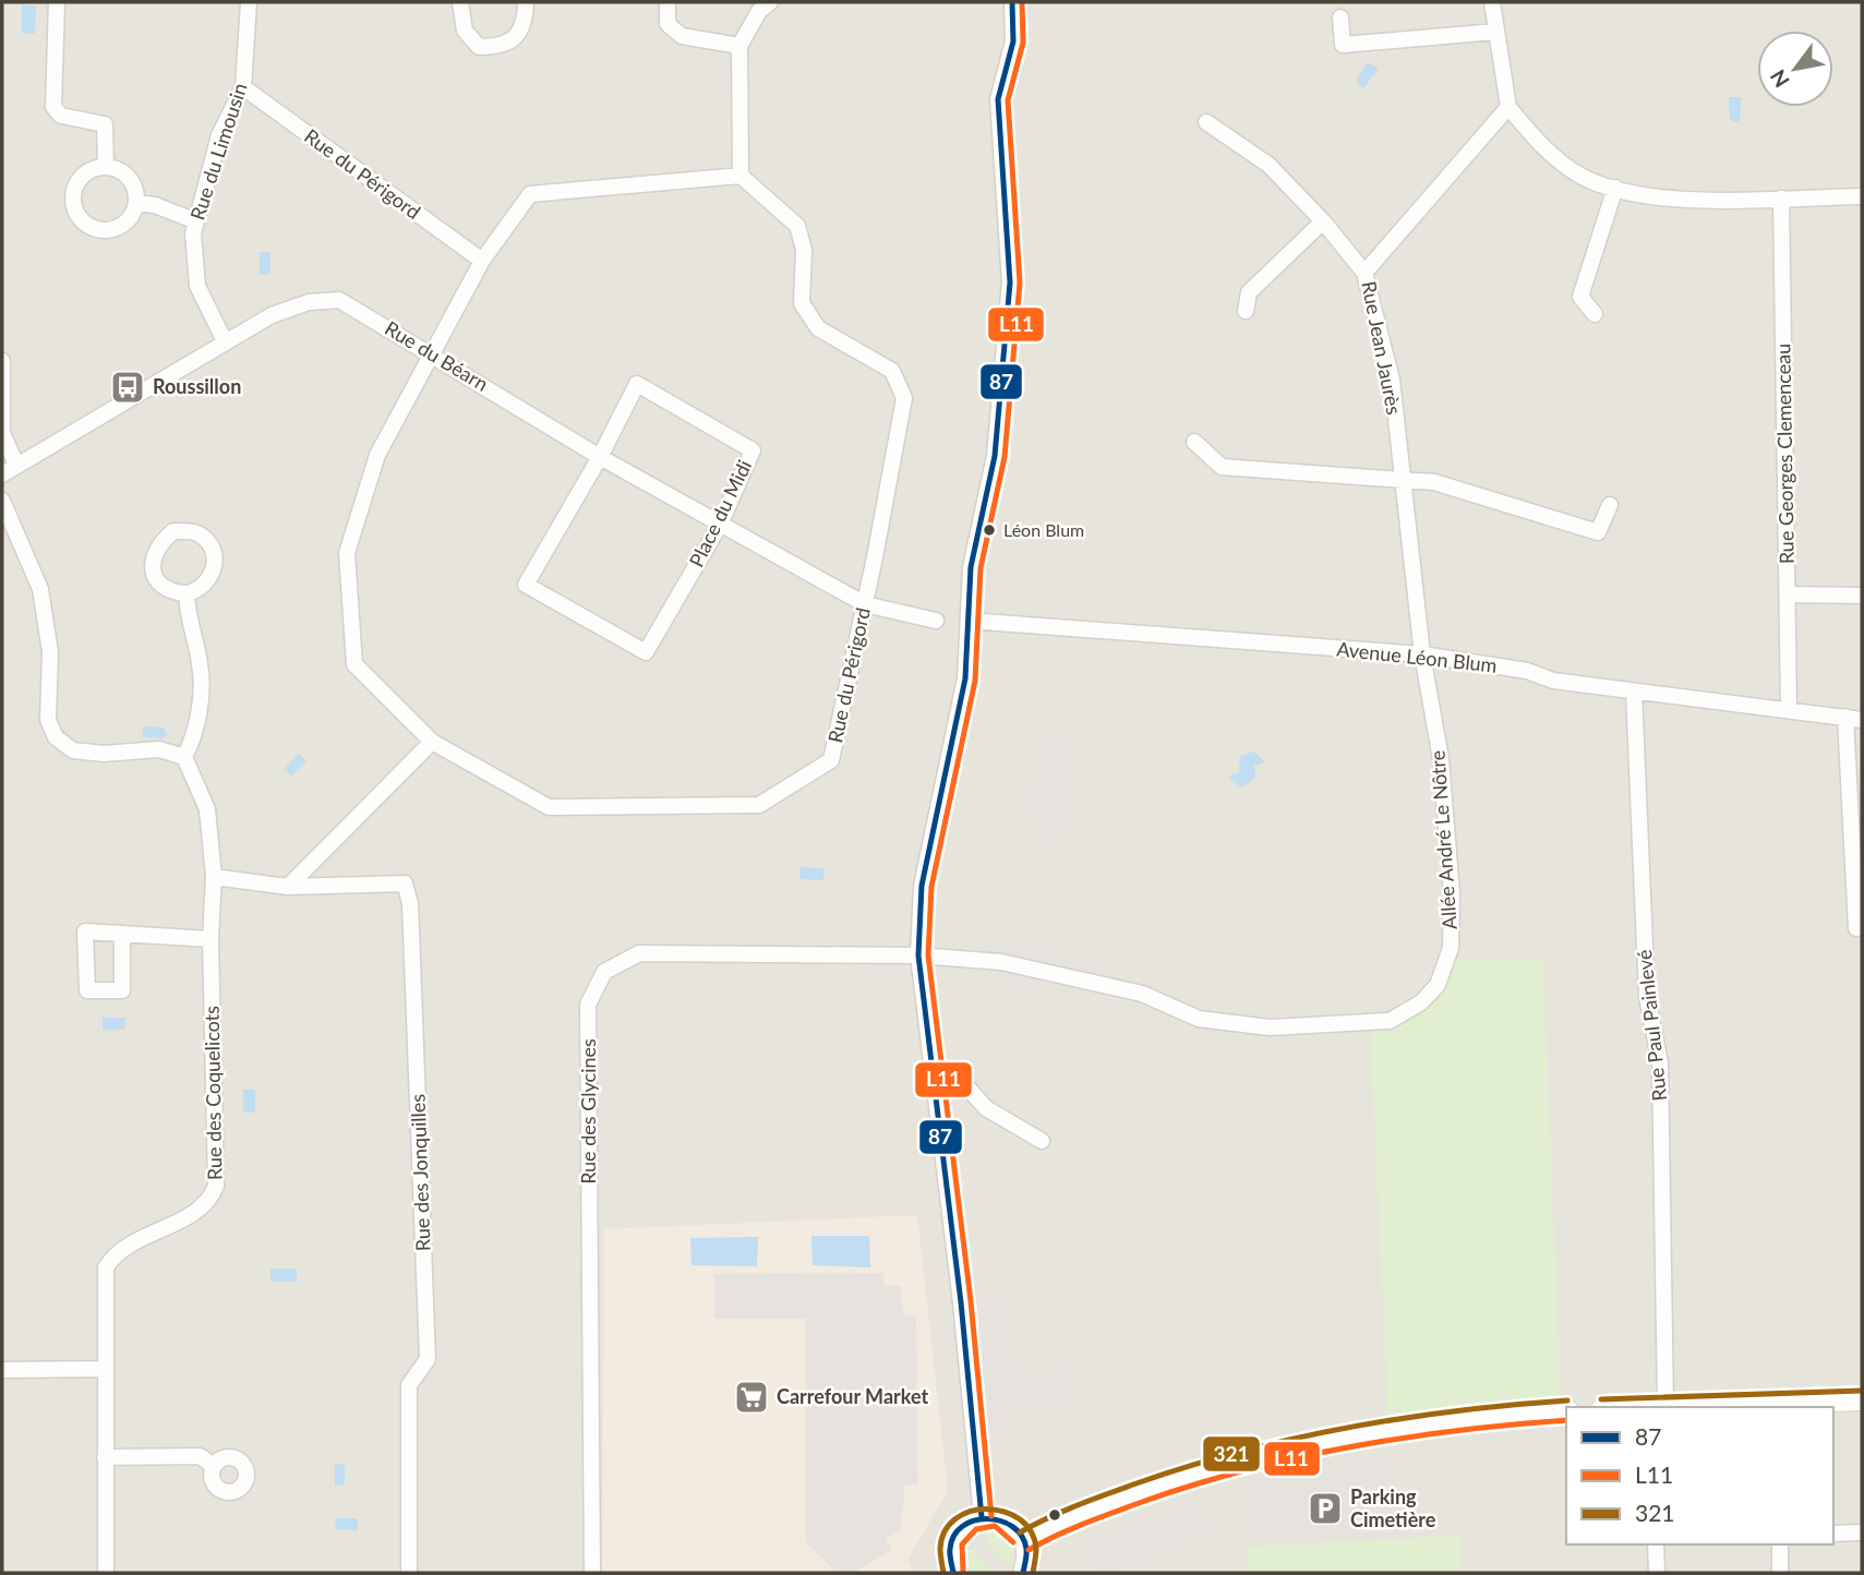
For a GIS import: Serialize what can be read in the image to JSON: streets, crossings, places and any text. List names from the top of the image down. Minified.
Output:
{"streets":{"street":["Rue du Limousin","Rue du Périgord","Rue Jean Jaurès","Rue du Béarn","Rue Georges Clemenceau","Place du Midi","Avenue Léon Blum","Allée André Le Nôtre","Rue Paul Painlevé","Rue des Coquelicots","Rue des Glycines","Rue des Jonquilles"]},"crossings":[["Rue du Limousin","Rue du Périgord"],["Rue du Limousin","Rue du Béarn"],["Rue du Périgord","Rue du Béarn"],["Rue Jean Jaurès","Avenue Léon Blum"],["Rue Jean Jaurès","Allée André Le Nôtre"],["Rue du Béarn","Place du Midi"],["Rue Georges Clemenceau","Avenue Léon Blum"],["Avenue Léon Blum","Allée André Le Nôtre"],["Avenue Léon Blum","Rue Paul Painlevé"],["Allée André Le Nôtre","Rue des Glycines"]],"places":{"bus stop":["Roussillon"],"other":["Léon Blum"],"supermarket":["Carrefour Market"],"parking":["Parking Cimetière"]},"lines":["transit line 87","transit line L11","transit line 321"],"legend":["87","L11","321"],"north":"bottom left"}
